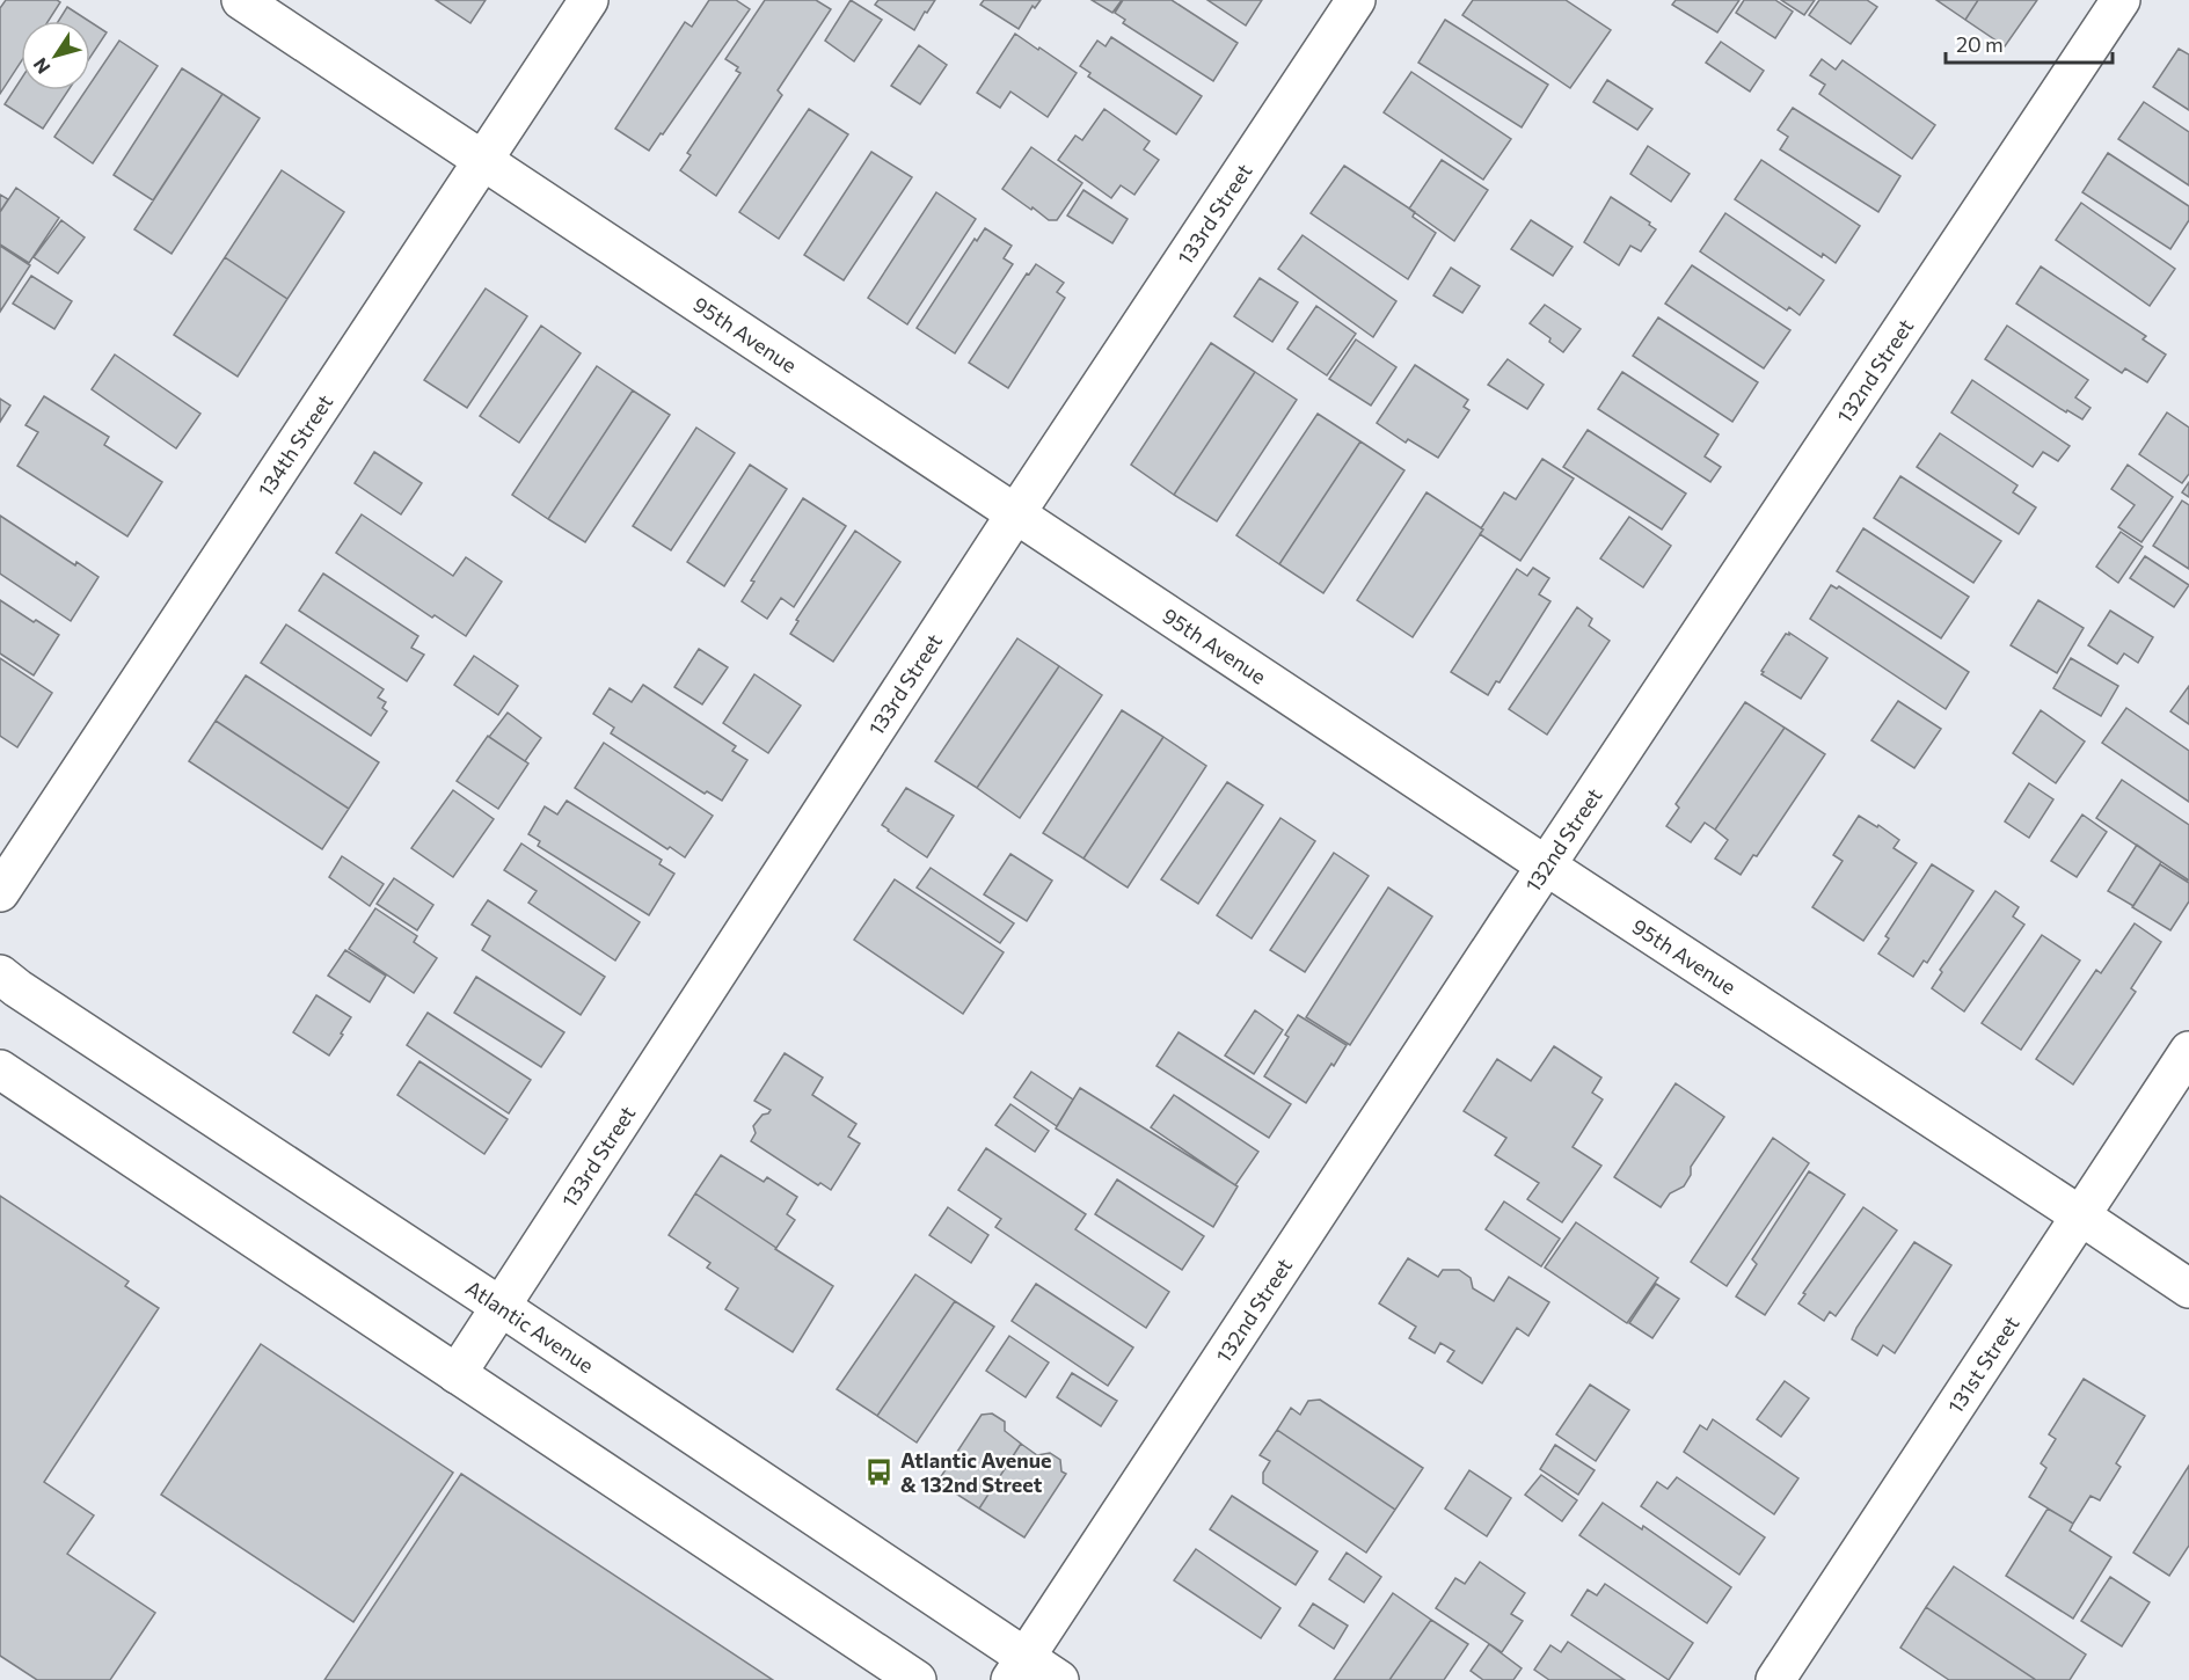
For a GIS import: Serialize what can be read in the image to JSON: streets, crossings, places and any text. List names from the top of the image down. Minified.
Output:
{"streets":{"street":["133rd Street","95th Avenue","132nd Street","134th Street","Atlantic Avenue","131st Street"]},"crossings":[["133rd Street","95th Avenue"],["133rd Street","Atlantic Avenue"],["95th Avenue","132nd Street"],["95th Avenue","134th Street"],["95th Avenue","131st Street"],["132nd Street","Atlantic Avenue"]],"places":{"bus stop":["Atlantic Avenue & 132nd Street"]},"scale_bar":"20 m","north":"bottom left"}
